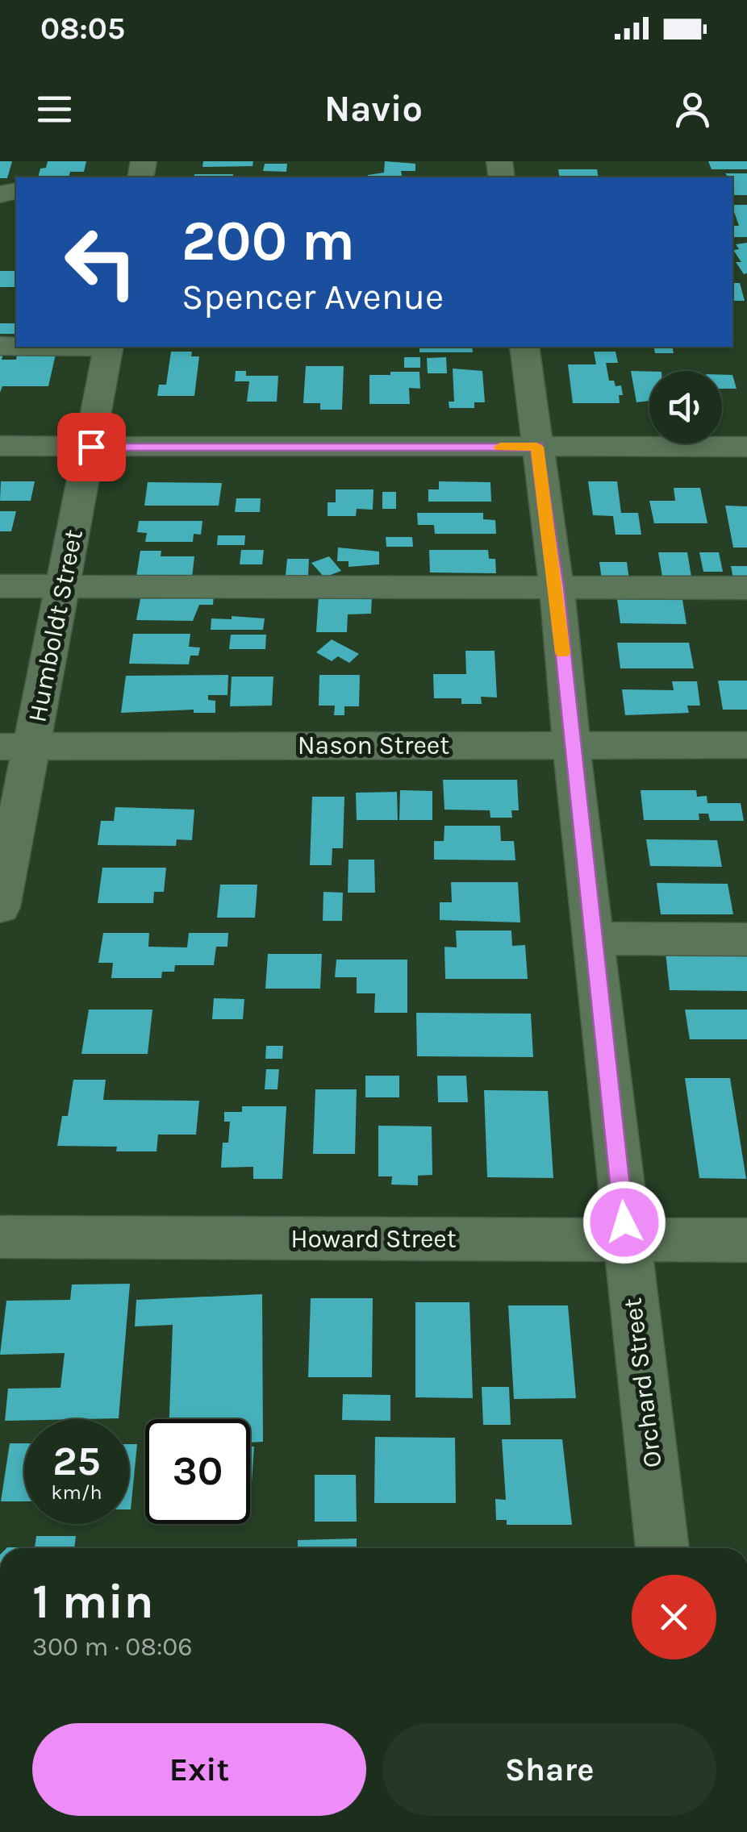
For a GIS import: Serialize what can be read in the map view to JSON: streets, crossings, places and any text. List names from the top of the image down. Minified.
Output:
{"streets":{"street":["Humboldt Street","Nason Street","Howard Street","Orchard Street"]},"crossings":[["Humboldt Street","Nason Street"],["Nason Street","Orchard Street"],["Howard Street","Orchard Street"]],"page":{"status":"08:05","header":"Navio","turn":["200 m","Spencer Avenue"],"speed":"25 km/h","limit":"30","heading":["1 min","300 m · 08:06"],"buttons":["Exit","Share"]}}
